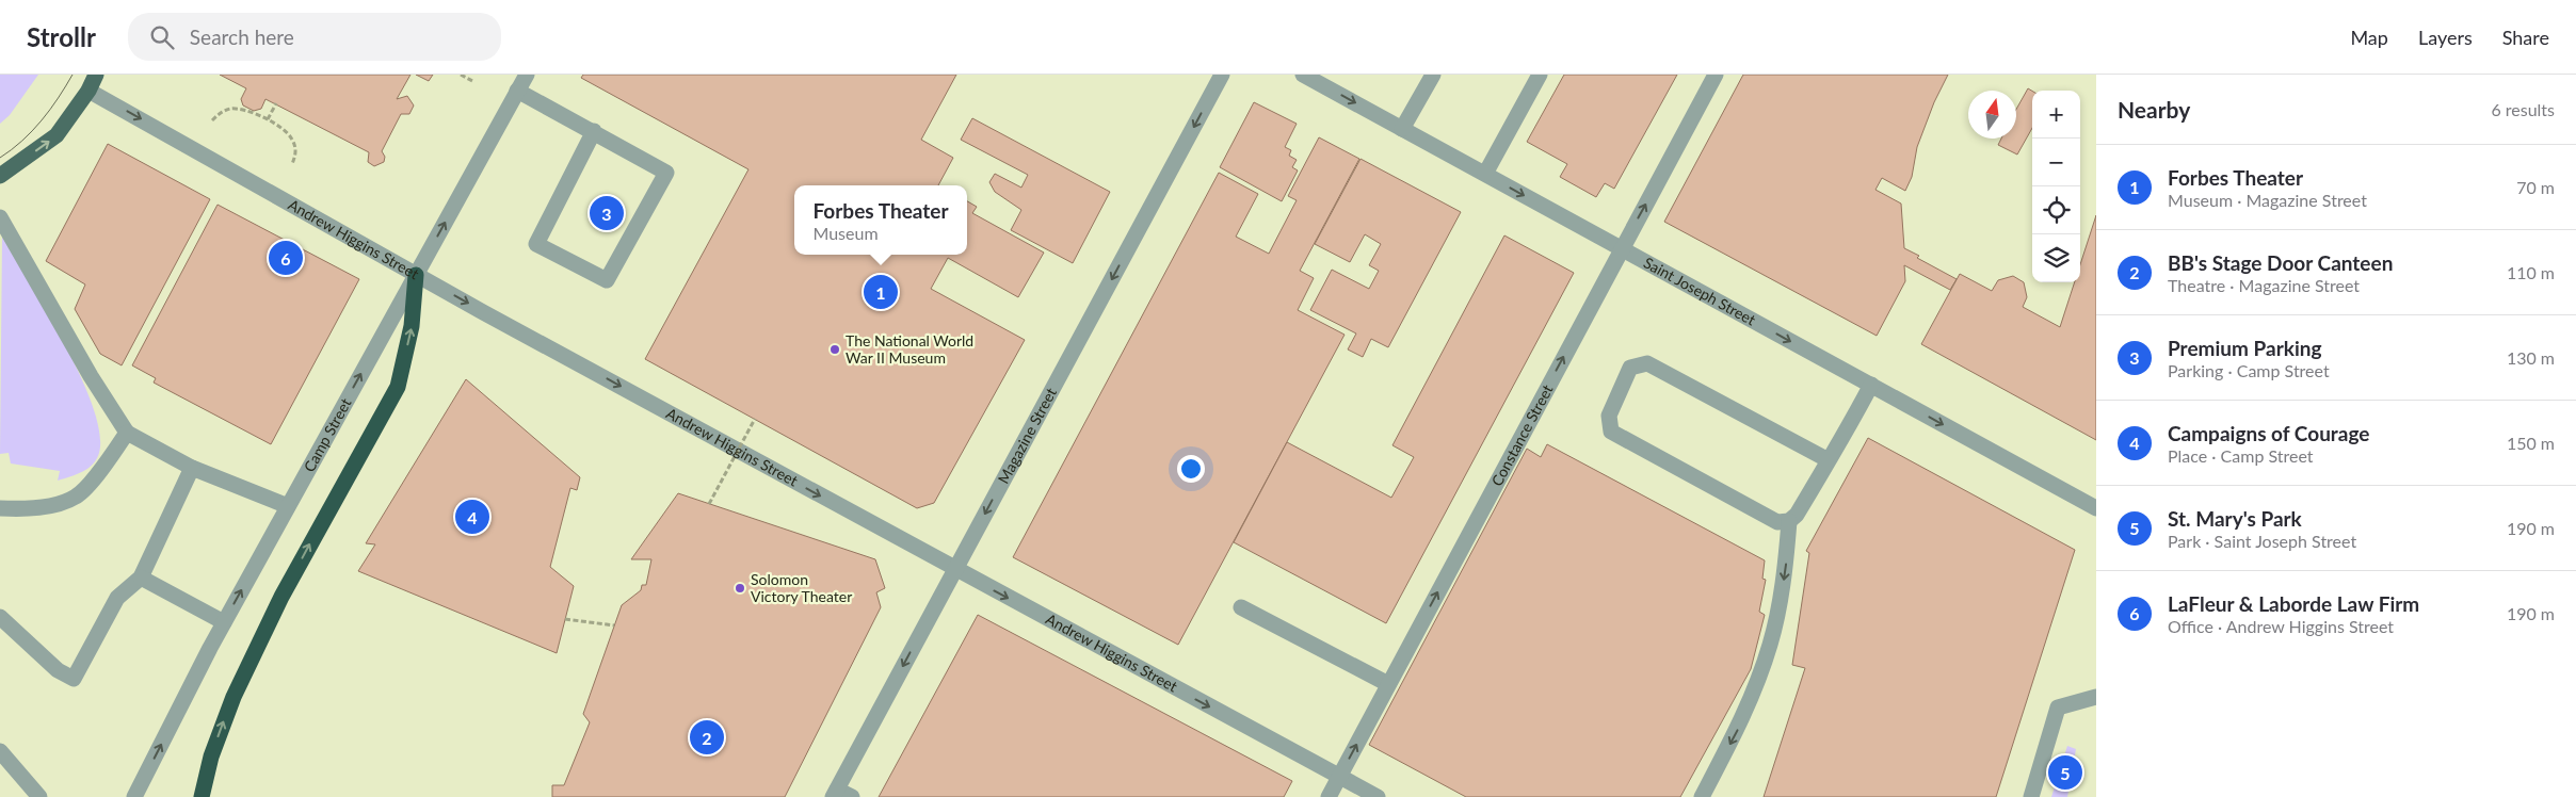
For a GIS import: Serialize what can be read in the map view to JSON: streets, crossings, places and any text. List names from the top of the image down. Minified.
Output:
{"streets":{"street":["Andrew Higgins Street","Saint Joseph Street","Camp Street","Magazine Street","Constance Street"]},"crossings":[["Andrew Higgins Street","Camp Street"],["Andrew Higgins Street","Magazine Street"],["Andrew Higgins Street","Constance Street"],["Saint Joseph Street","Constance Street"]],"one_way":["Andrew Higgins Street","Saint Joseph Street","Camp Street","Magazine Street","Constance Street"],"places":["The National World War II Museum","Solomon Victory Theater"],"north":"top","page":{"header":"Strollr","search":"Search here","nav":["Map","Layers","Share"],"heading":["Nearby","6 results"],"map_buttons":["+","−"],"list":[{"mark":"1","name":"Forbes Theater","note":"Museum · Magazine Street","value":"70 m"},{"mark":"2","name":"BB's Stage Door Canteen","note":"Theatre · Magazine Street","value":"110 m"},{"mark":"3","name":"Premium Parking","note":"Parking · Camp Street","value":"130 m"},{"mark":"4","name":"Campaigns of Courage","note":"Place · Camp Street","value":"150 m"},{"mark":"5","name":"St. Mary's Park","note":"Park · Saint Joseph Street","value":"190 m"},{"mark":"6","name":"LaFleur & Laborde Law Firm","note":"Office · Andrew Higgins Street","value":"190 m"}],"popup":["Forbes Theater","Museum"],"pins":["3","6","1","4","2","5"]}}
